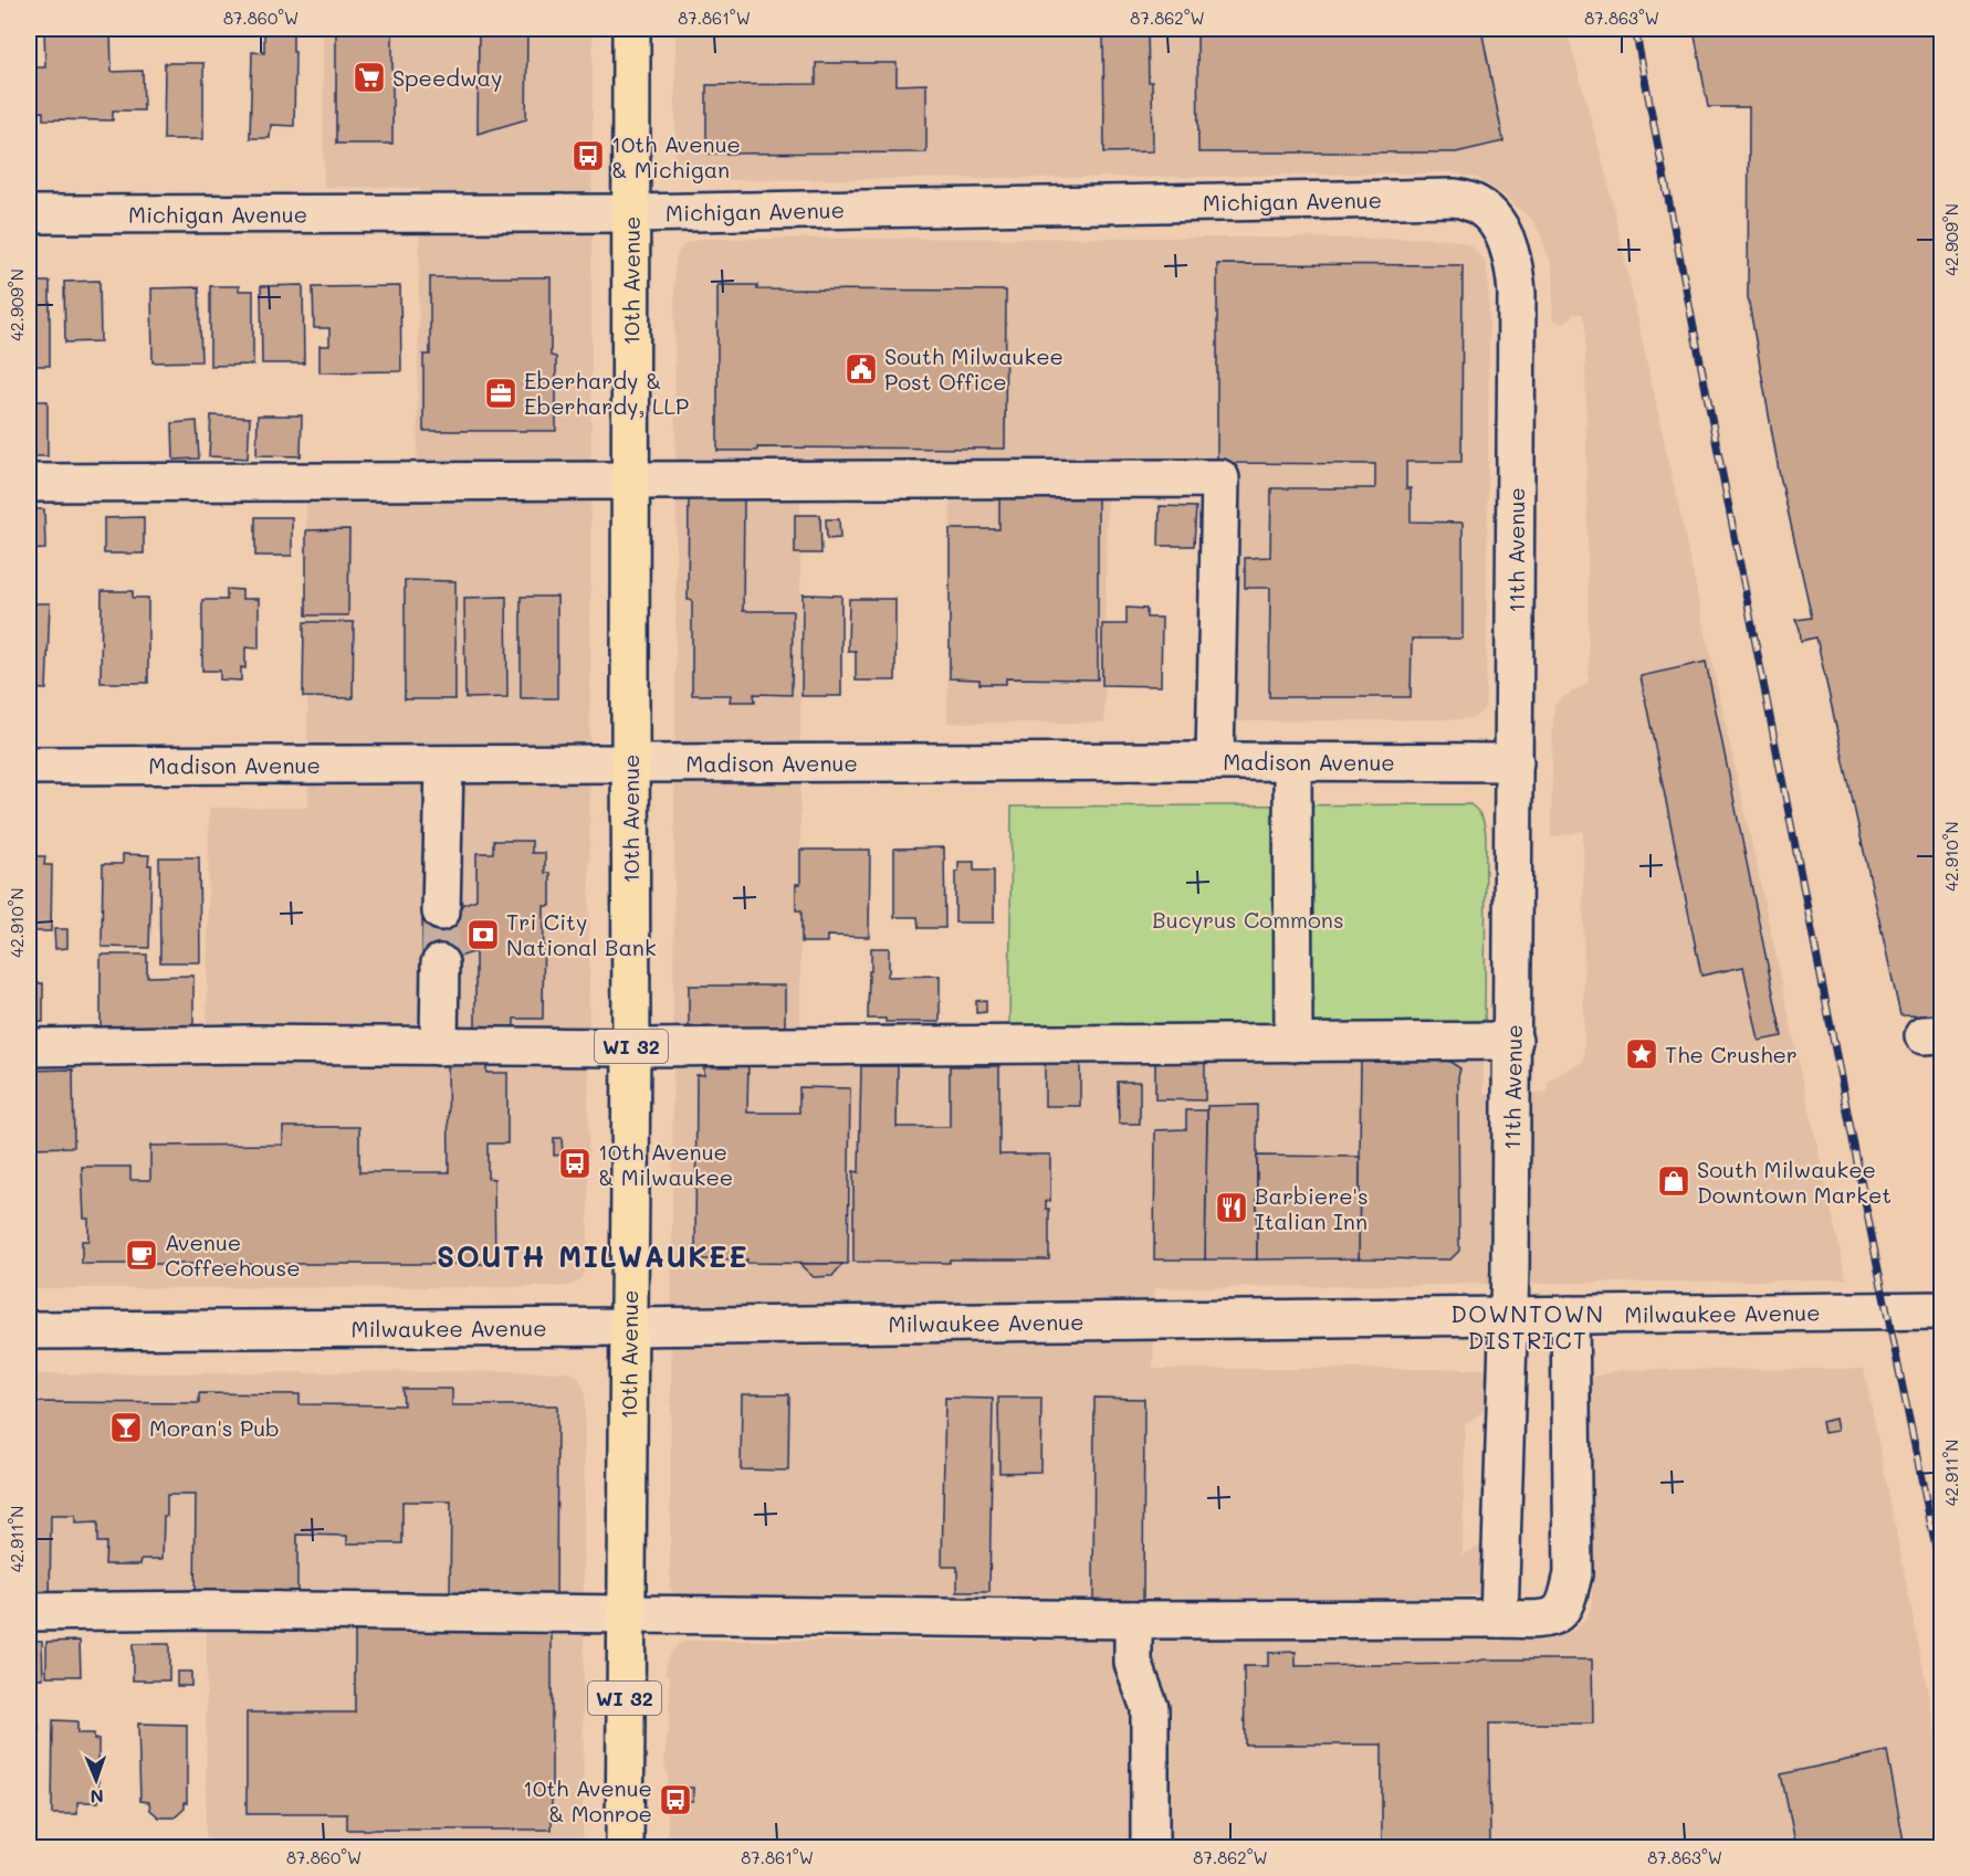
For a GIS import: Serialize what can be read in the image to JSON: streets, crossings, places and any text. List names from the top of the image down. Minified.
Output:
{"streets":{"main road":["10th Avenue","WI 32"],"street":["Michigan Avenue","11th Avenue","Madison Avenue","Milwaukee Avenue"]},"crossings":[["Michigan Avenue","10th Avenue"],["Michigan Avenue","11th Avenue"],["10th Avenue","Madison Avenue"],["10th Avenue","Milwaukee Avenue"],["11th Avenue","Madison Avenue"],["11th Avenue","Milwaukee Avenue"]],"districts":["SOUTH MILWAUKEE","DOWNTOWN DISTRICT"],"parks":["Bucyrus Commons"],"places":{"supermarket":["Speedway"],"bus stop":["10th Avenue & Michigan","10th Avenue & Milwaukee","10th Avenue & Monroe"],"public building":["South Milwaukee Post Office"],"office":["Eberhardy & Eberhardy, LLP"],"bank":["Tri City National Bank"],"place":["The Crusher"],"shop":["South Milwaukee Downtown Market"],"restaurant":["Barbiere's Italian Inn"],"cafe":["Avenue Coffeehouse"],"bar":["Moran's Pub"]},"north":"bottom","coordinates":["87.860°W","87.861°W","87.862°W","87.863°W","42.909°N","42.910°N","42.911°N"]}
